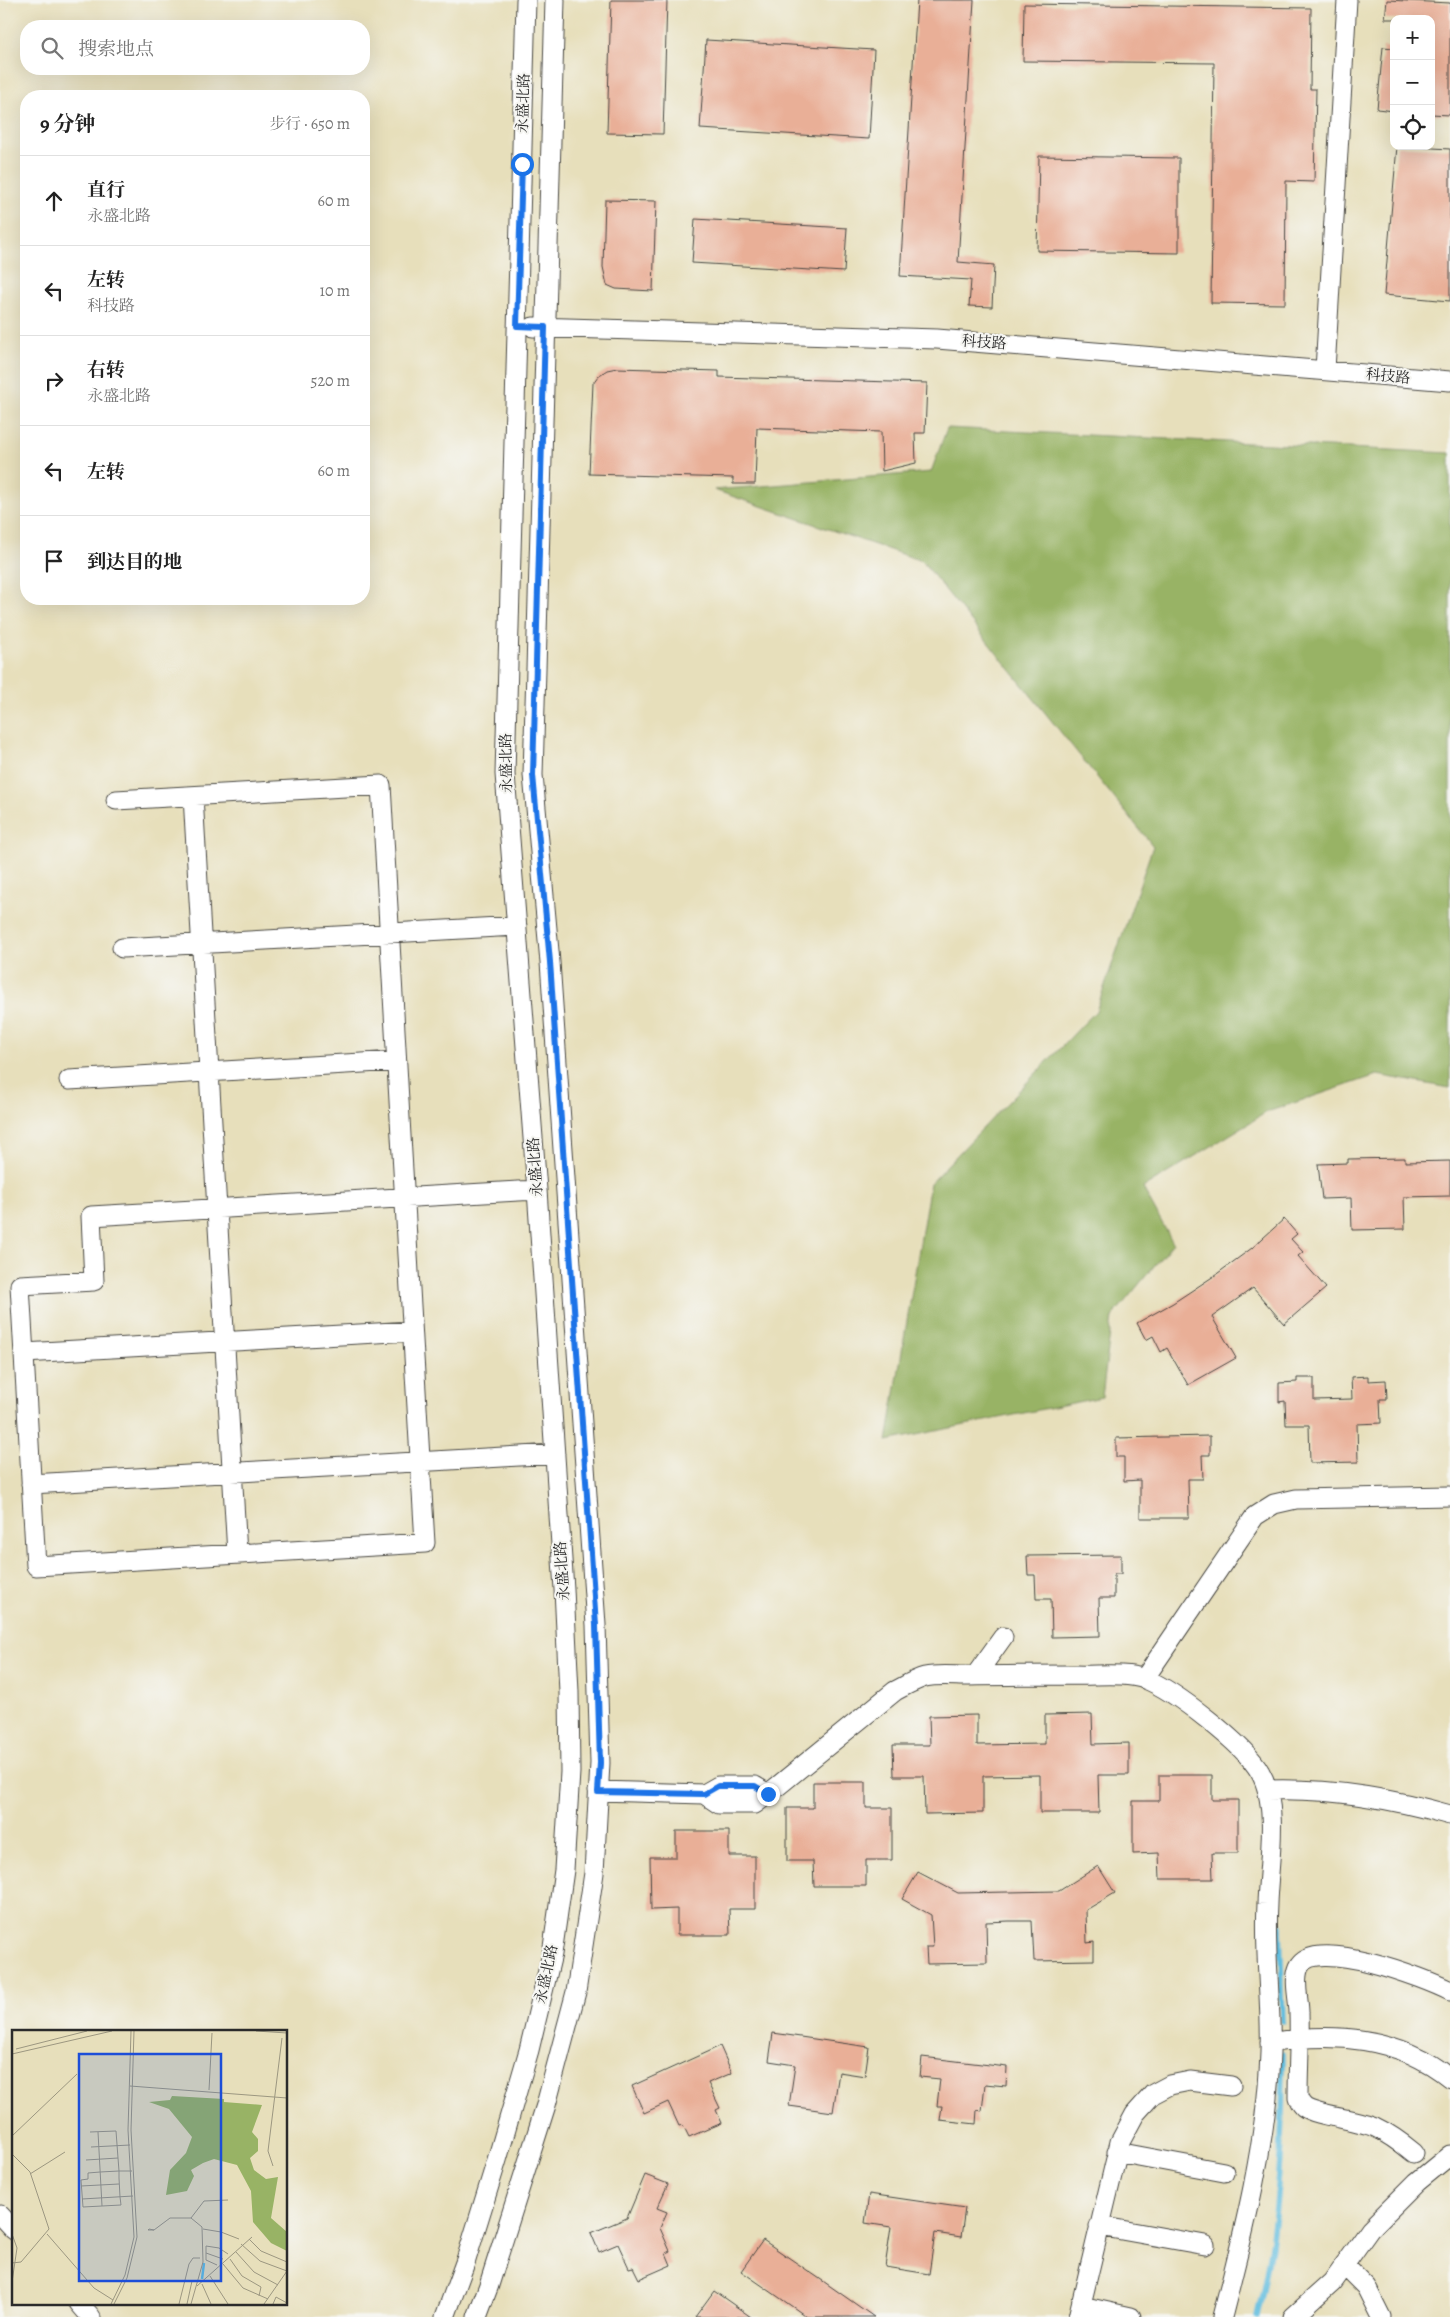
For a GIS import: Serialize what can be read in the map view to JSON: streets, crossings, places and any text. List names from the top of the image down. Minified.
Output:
{"streets":{"street":["永盛北路","科技路"]},"crossings":[["永盛北路","科技路"]],"page":{"map_buttons":["+","−"],"search":"搜索地点","heading":["9 分钟","步行 · 650 m"],"list":[["直行","永盛北路","60 m"],["左转","科技路","10 m"],["右转","永盛北路","520 m"],["左转","60 m"],"到达目的地"]}}
